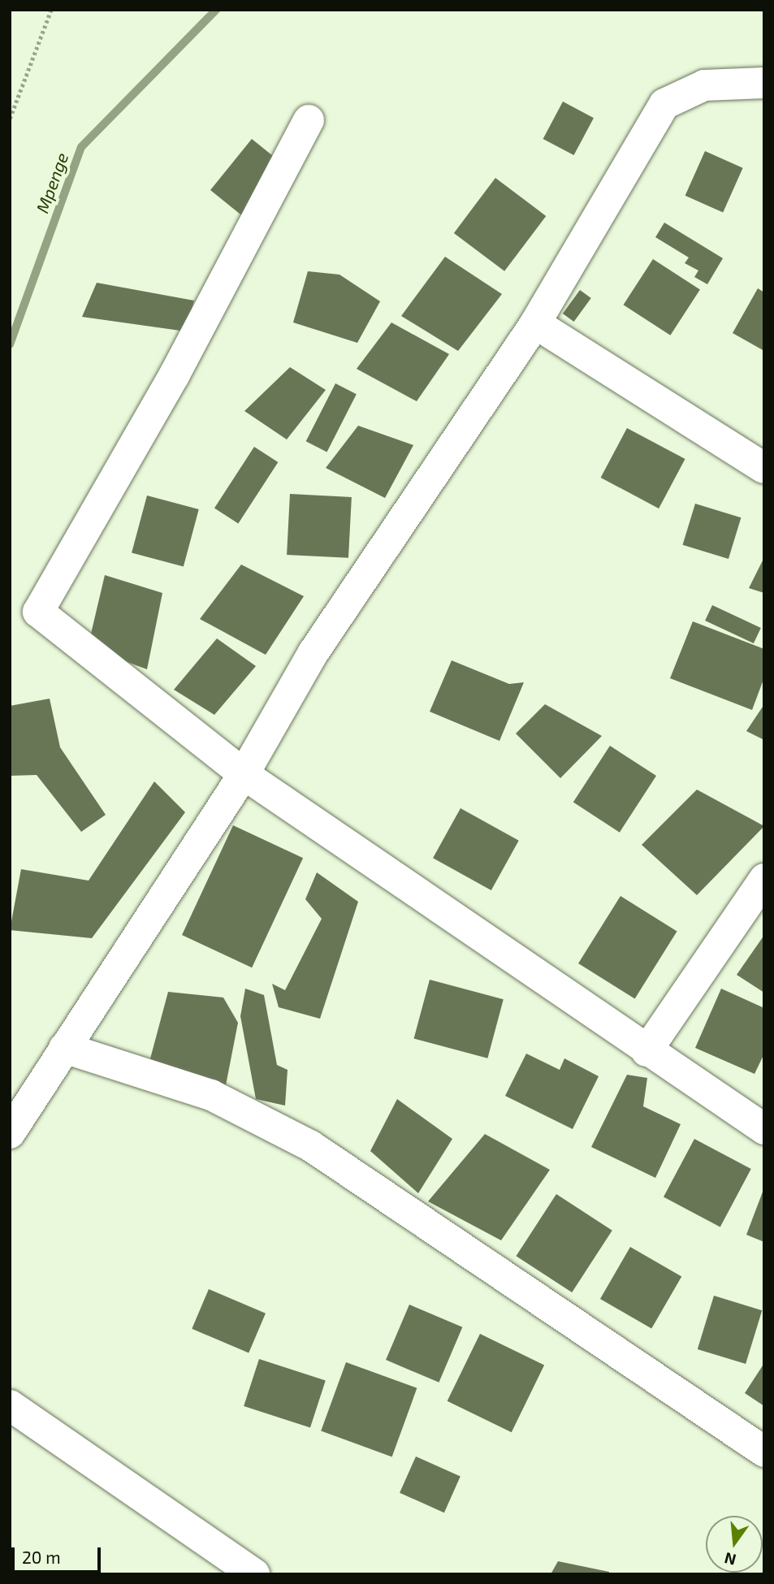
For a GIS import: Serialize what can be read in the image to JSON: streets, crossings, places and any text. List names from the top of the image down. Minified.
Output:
{"water":["Mpenge"],"scale_bar":"20 m","north":"bottom"}
